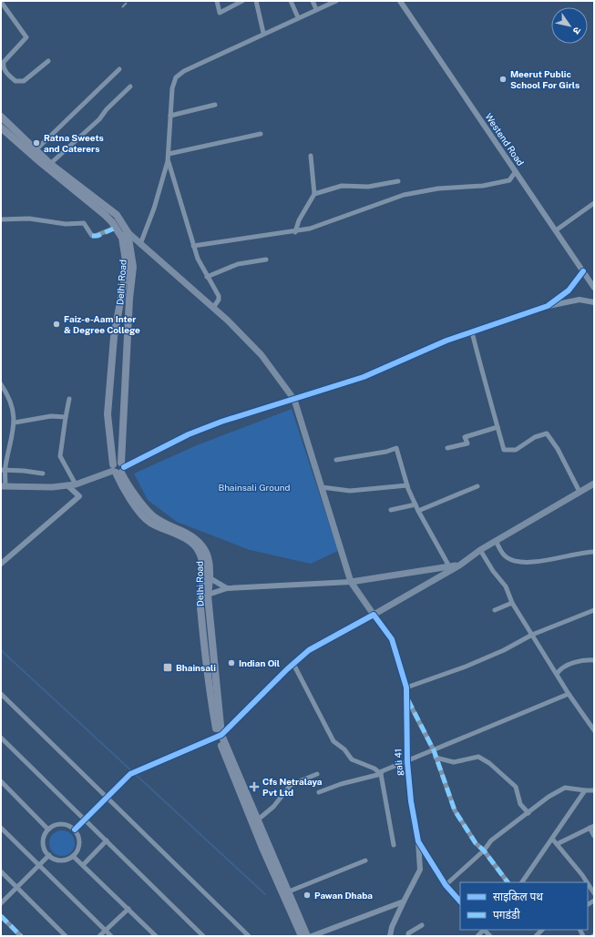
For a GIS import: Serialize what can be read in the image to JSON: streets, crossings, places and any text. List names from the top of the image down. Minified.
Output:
{"streets":{"main road":["Delhi Road"],"street":["Westend Road","gali 41"]},"parks":["Bhainsali Ground"],"places":{"other":["Meerut Public School For Girls","Ratna Sweets and Caterers","Faiz-e-Aam Inter & Degree College","Indian Oil","Pawan Dhaba"],"transit":["Bhainsali"],"health":["Cfs Netralaya Pvt Ltd"]},"legend":["साइकिल पथ","पगडंडी"],"north":"bottom right"}
